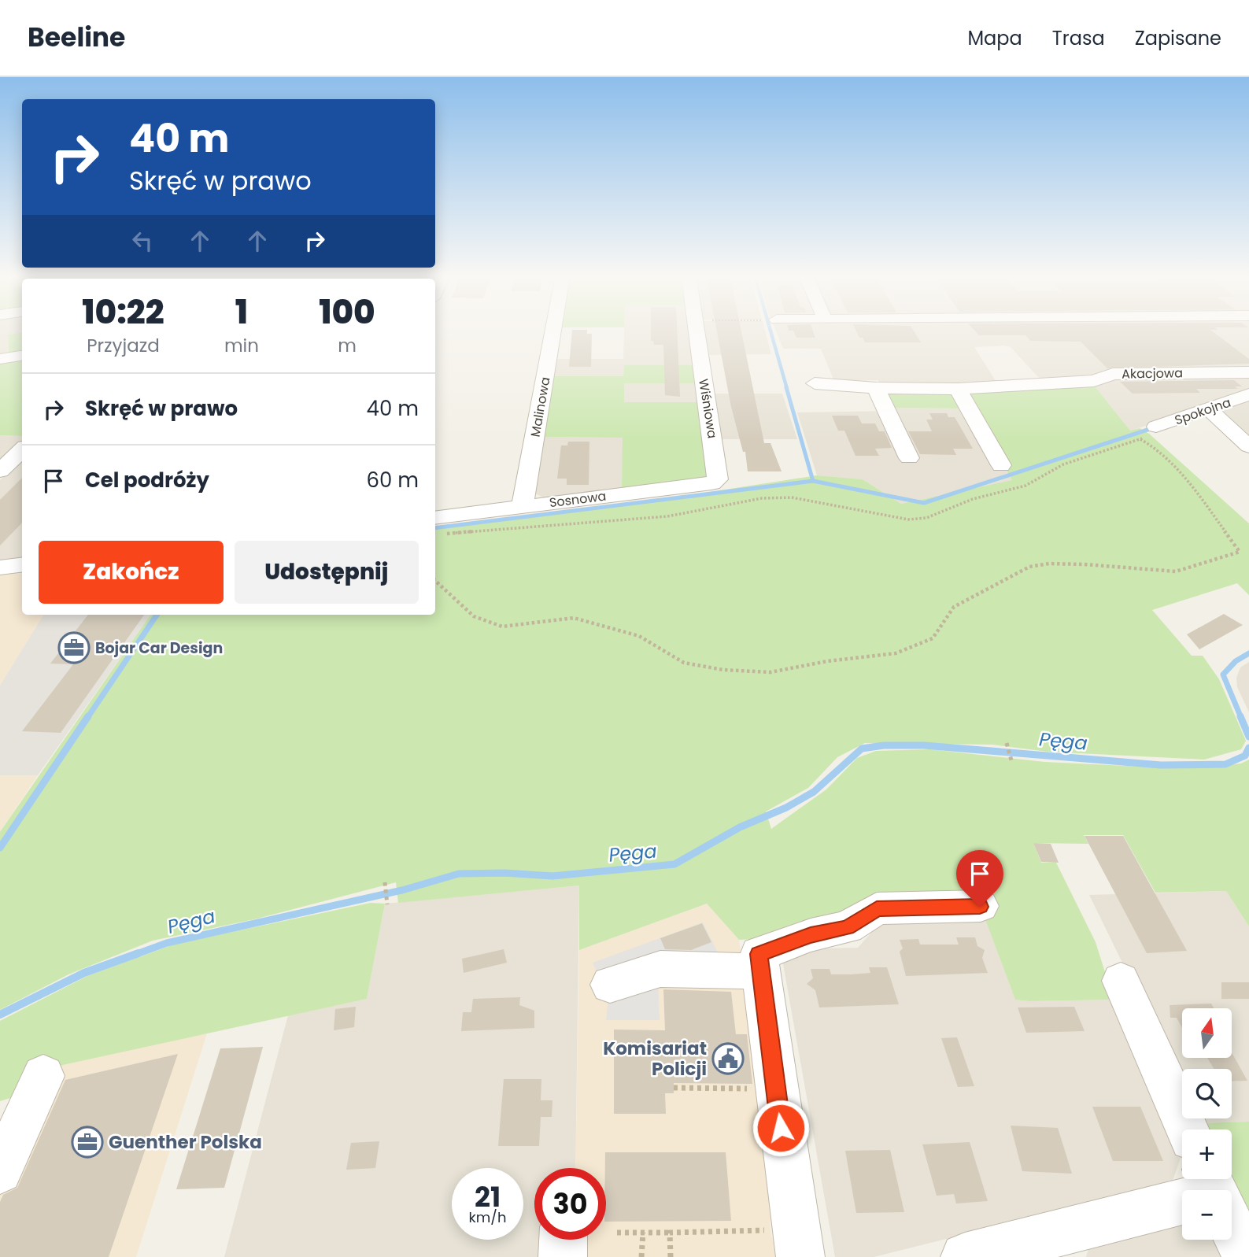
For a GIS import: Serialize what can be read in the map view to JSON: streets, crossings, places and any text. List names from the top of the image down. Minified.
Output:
{"streets":{"street":["Akacjowa","Malinowa","Wiśniowa","Spokojna","Sosnowa"]},"crossings":[["Malinowa","Sosnowa"],["Wiśniowa","Sosnowa"]],"water":["Pęga"],"places":{"office":["Bojar Car Design","Guenther Polska"],"public building":["Komisariat Policji"]},"north":"top","page":{"header":"Beeline","nav":["Mapa","Trasa","Zapisane"],"turn":["40 m","Skręć w prawo"],"eta":["10:22","Przyjazd","1","min","100","m"],"list":[{"name":"Skręć w prawo","value":"40 m"},{"name":"Cel podróży","value":"60 m"}],"buttons":["Zakończ","Udostępnij"],"map_buttons":["+","−"],"speed":"21 km/h","limit":"30"}}
